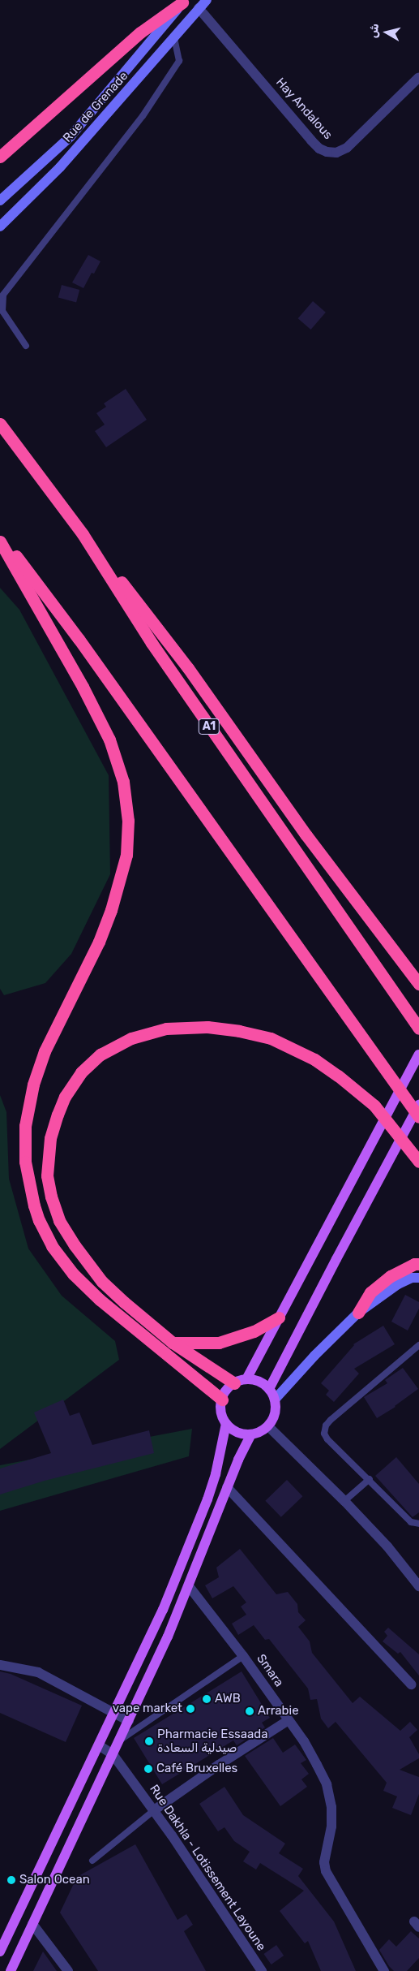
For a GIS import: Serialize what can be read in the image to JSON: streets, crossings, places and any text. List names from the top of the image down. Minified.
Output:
{"streets":{"highway":["A1"],"street":["Rue de Grenade","Hay Andalous","Smara","Rue Dakhla - Lotissement Layoune"]},"crossings":[["Rue de Grenade","Hay Andalous"]],"places":["AWB","vape market","Arrabie","Pharmacie Essaada صيدلية السعادة","Café Bruxelles","Salon Ocean"],"north":"left"}
